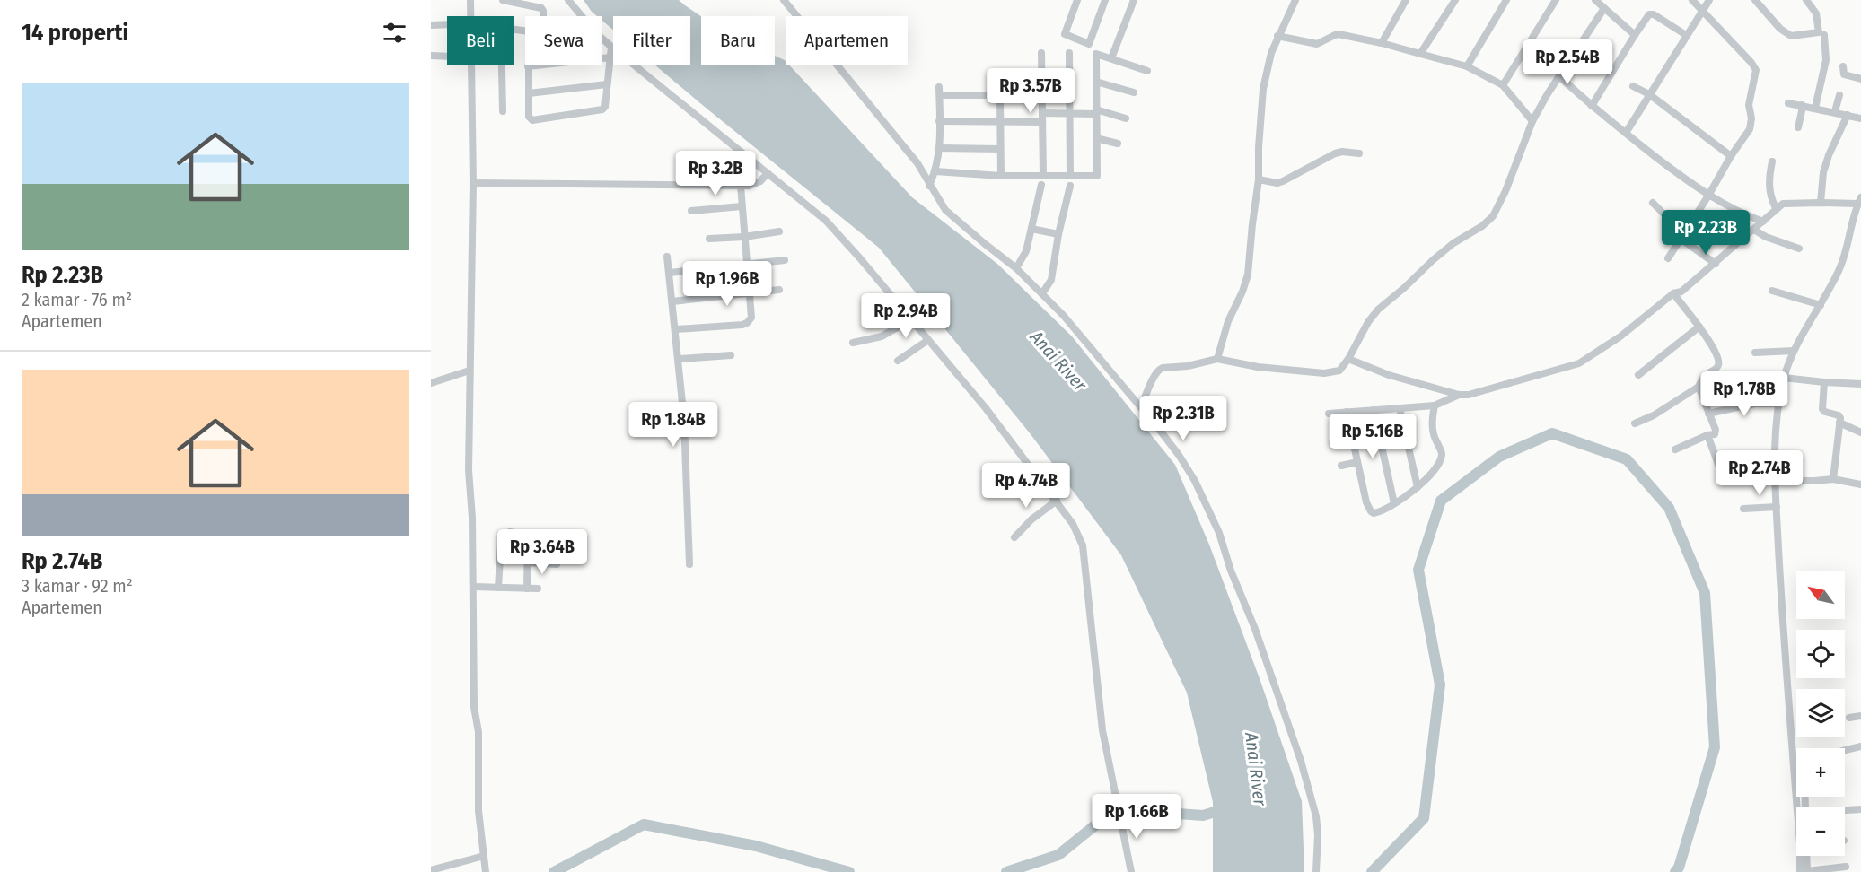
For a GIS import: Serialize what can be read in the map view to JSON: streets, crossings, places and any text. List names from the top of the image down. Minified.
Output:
{"water":["Anai River"],"north":"top left","page":{"heading":"14 properti","chip":["Beli","Sewa","Filter","Baru","Apartemen"],"price":["Rp 2.54B","Rp 3.57B","Rp 3.2B","Rp 2.23B","Rp 1.96B","Rp 2.94B","Rp 1.78B","Rp 2.31B","Rp 1.84B","Rp 5.16B","Rp 2.74B","Rp 4.74B","Rp 3.64B","Rp 1.66B"],"list":[{"name":"Rp 2.23B","note":"2 kamar · 76 m² · Apartemen"},{"name":"Rp 2.74B","note":"3 kamar · 92 m² · Apartemen"}],"map_buttons":["+","−"]}}
